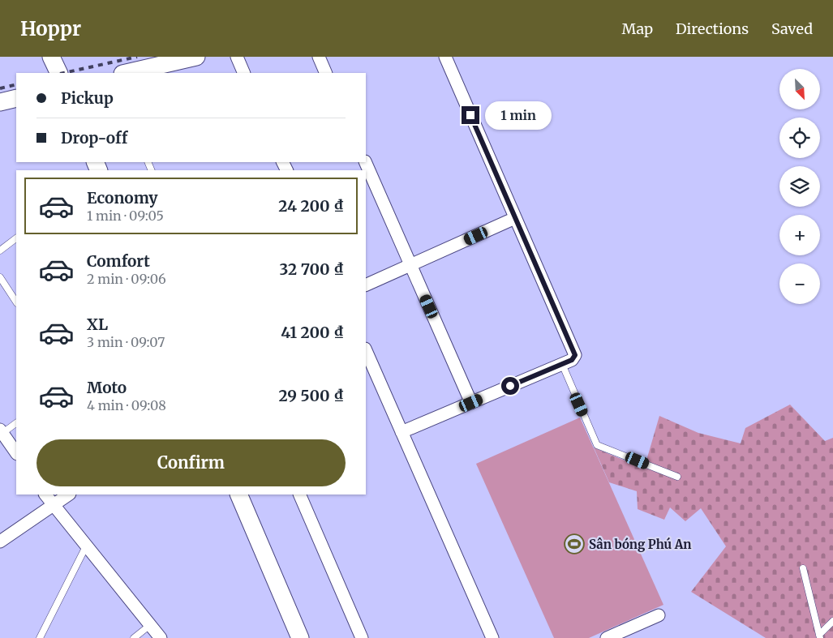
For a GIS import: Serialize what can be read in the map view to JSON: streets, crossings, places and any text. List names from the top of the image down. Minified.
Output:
{"places":{"sports":["Sân bóng Phú An"]},"north":"bottom right","page":{"header":"Hoppr","nav":["Map","Directions","Saved"],"map_buttons":["+","−"],"banner":["Pickup","Drop-off"],"bubble":"1 min","list":[{"name":"Economy","note":"1 min · 09:05","value":"24 200 ₫"},{"name":"Comfort","note":"2 min · 09:06","value":"32 700 ₫"},{"name":"XL","note":"3 min · 09:07","value":"41 200 ₫"},{"name":"Moto","note":"4 min · 09:08","value":"29 500 ₫"}],"buttons":"Confirm"}}
